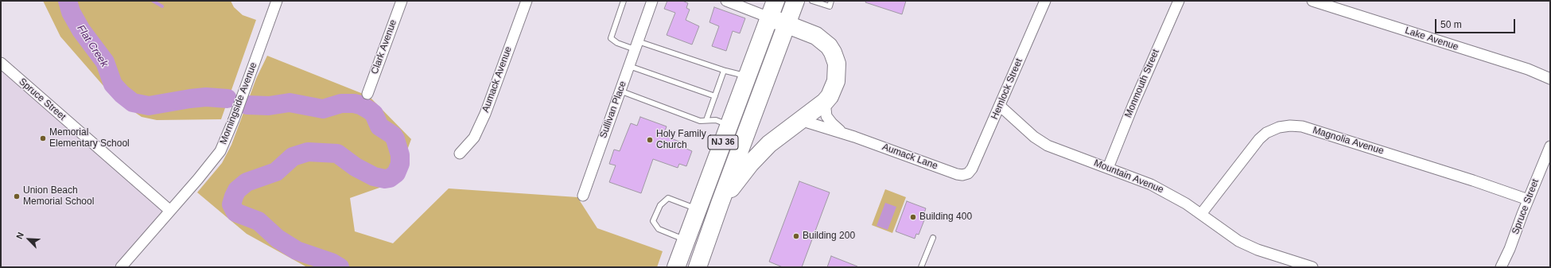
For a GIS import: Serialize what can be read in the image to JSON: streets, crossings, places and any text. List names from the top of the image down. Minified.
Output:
{"streets":{"highway":["NJ 36"],"street":["Lake Avenue","Clark Avenue","Aumack Avenue","Monmouth Street","Hemlock Street","Spruce Street","Morningside Avenue","Sullivan Place","Magnolia Avenue","Aumack Lane","Mountain Avenue"]},"crossings":[["Monmouth Street","Mountain Avenue"],["Hemlock Street","Aumack Lane"],["Hemlock Street","Mountain Avenue"],["Spruce Street","Morningside Avenue"],["Spruce Street","Magnolia Avenue"],["Magnolia Avenue","Mountain Avenue"]],"water":["Flat Creek"],"places":["Memorial Elementary School","Holy Family Church","Union Beach Memorial School","Building 400","Building 200"],"scale_bar":"50 m","north":"top left"}
